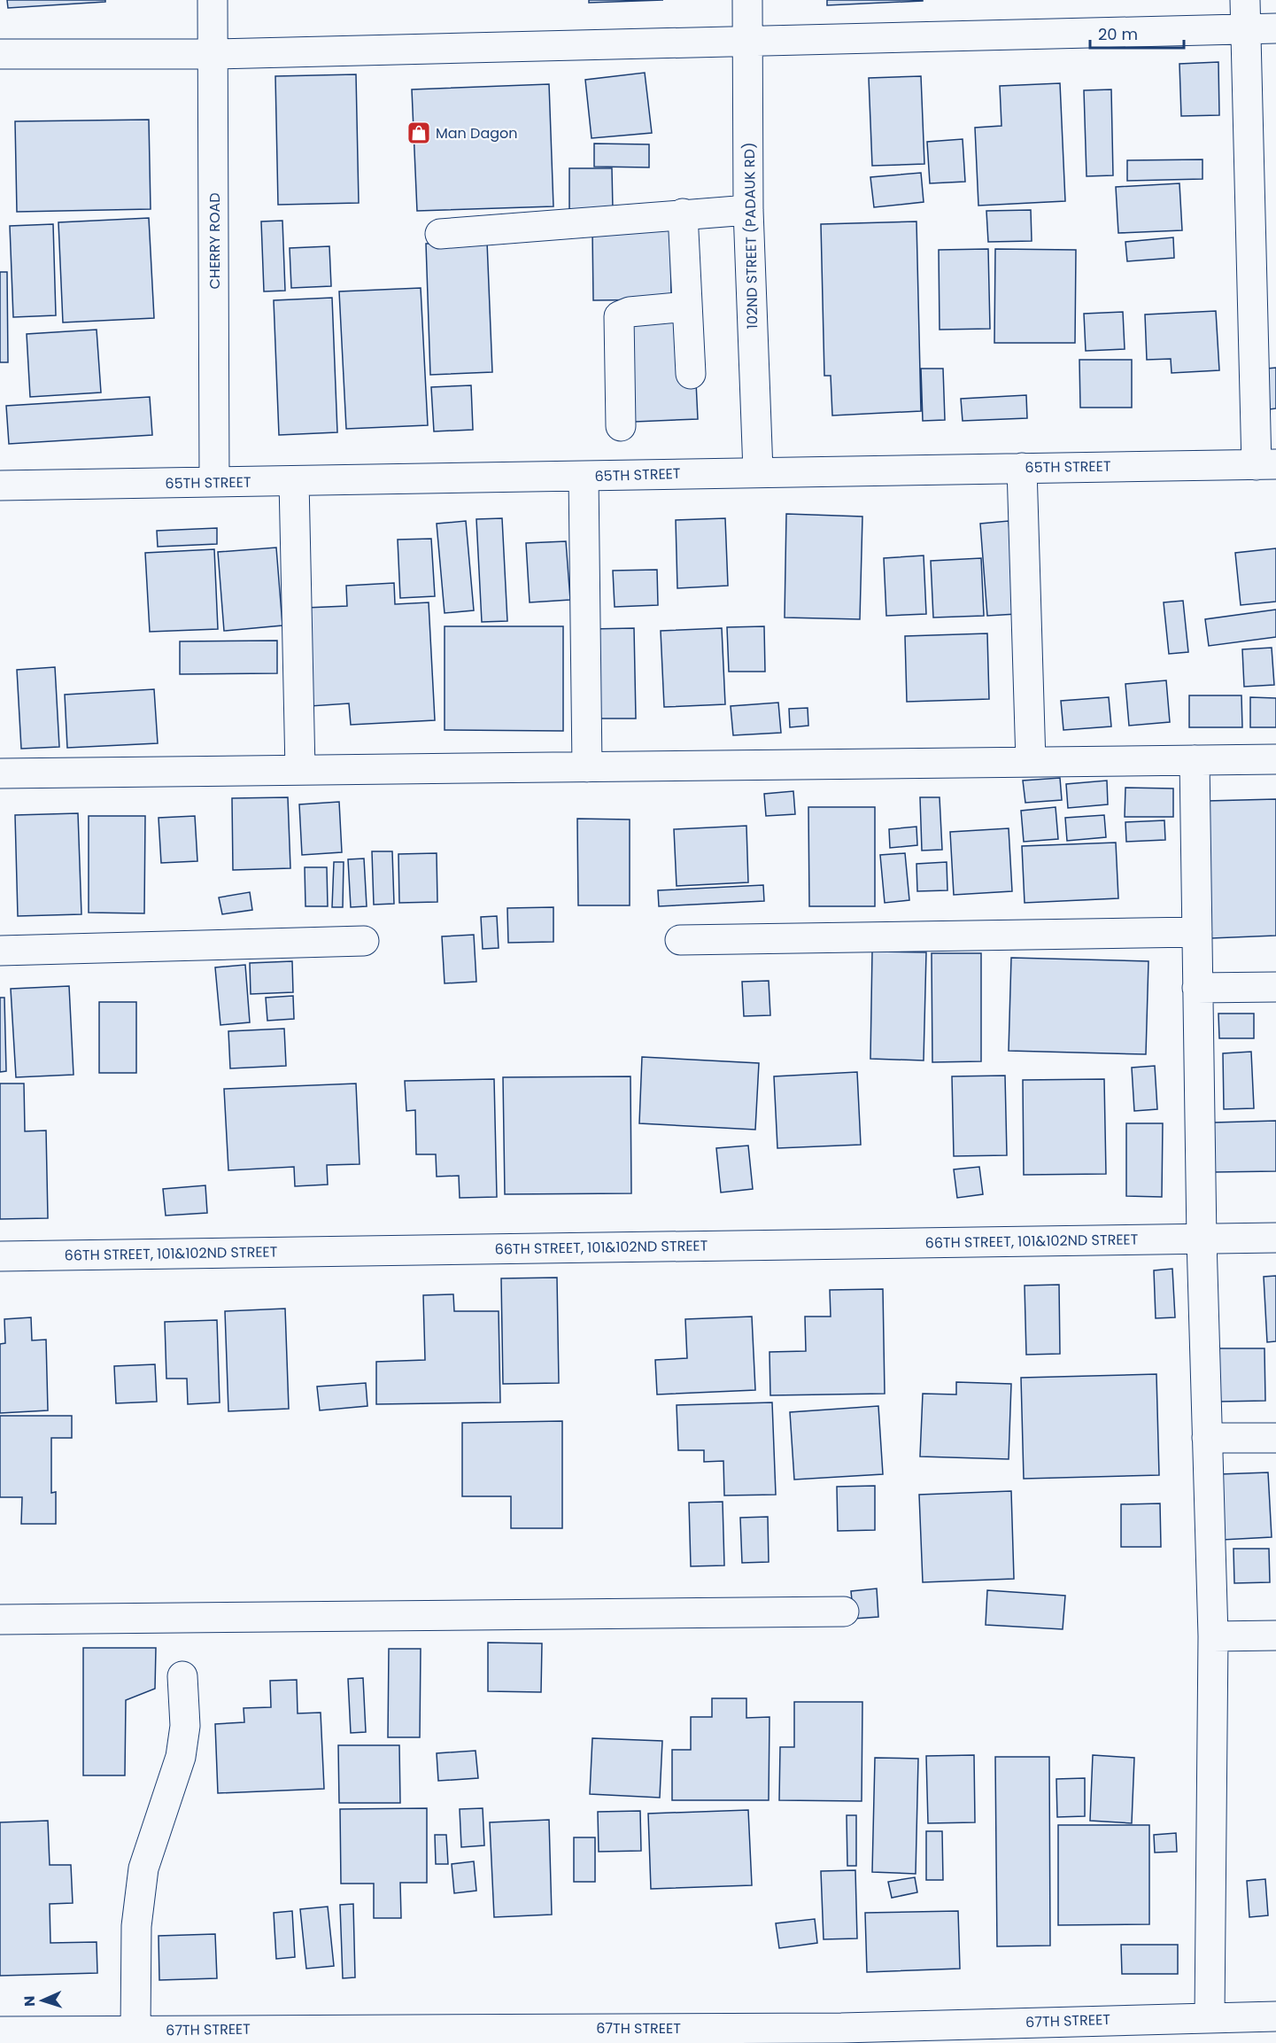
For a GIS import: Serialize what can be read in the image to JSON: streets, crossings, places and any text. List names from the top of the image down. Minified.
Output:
{"streets":{"street":["102ND STREET (PADAUK RD)","CHERRY ROAD","65TH STREET","66TH STREET, 101&102ND STREET","67TH STREET"]},"crossings":[["102ND STREET (PADAUK RD)","65TH STREET"],["CHERRY ROAD","65TH STREET"]],"places":{"shop":["Man Dagon"]},"scale_bar":"20 m","north":"left"}
